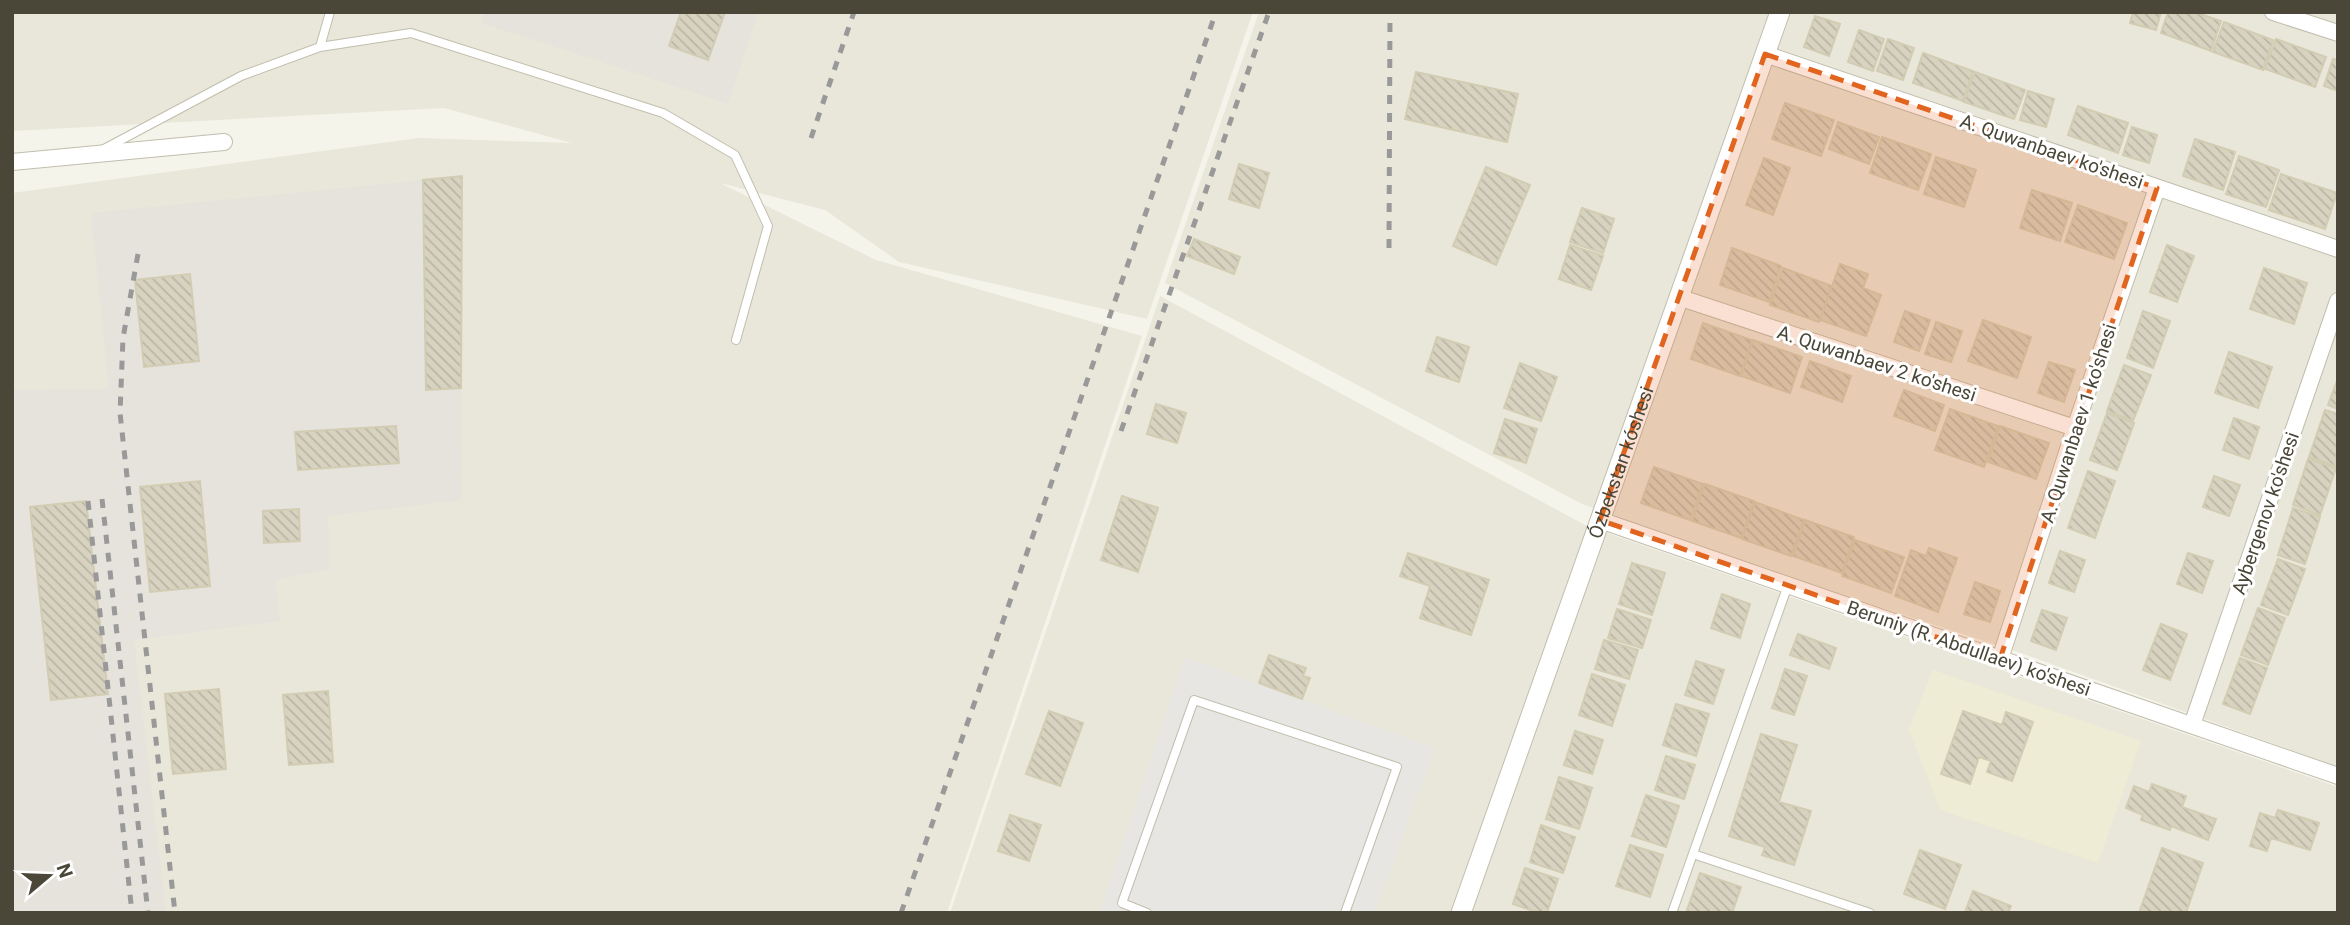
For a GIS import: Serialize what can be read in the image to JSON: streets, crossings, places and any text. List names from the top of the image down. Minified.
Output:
{"streets":{"street":["A. Quwanbaev ko'shesi","A. Quwanbaev 2 ko'shesi","A. Quwanbaev 1 ko'shesi","Ózbekstan kóshesi","Aybergenov ko'shesi","Beruniy (R. Abdullaev) ko'shesi"]},"crossings":[["A. Quwanbaev ko'shesi","A. Quwanbaev 1 ko'shesi"],["A. Quwanbaev ko'shesi","Ózbekstan kóshesi"],["A. Quwanbaev 2 ko'shesi","A. Quwanbaev 1 ko'shesi"],["A. Quwanbaev 2 ko'shesi","Ózbekstan kóshesi"],["A. Quwanbaev 1 ko'shesi","Beruniy (R. Abdullaev) ko'shesi"],["Ózbekstan kóshesi","Beruniy (R. Abdullaev) ko'shesi"],["Aybergenov ko'shesi","Beruniy (R. Abdullaev) ko'shesi"]],"north":"right"}
